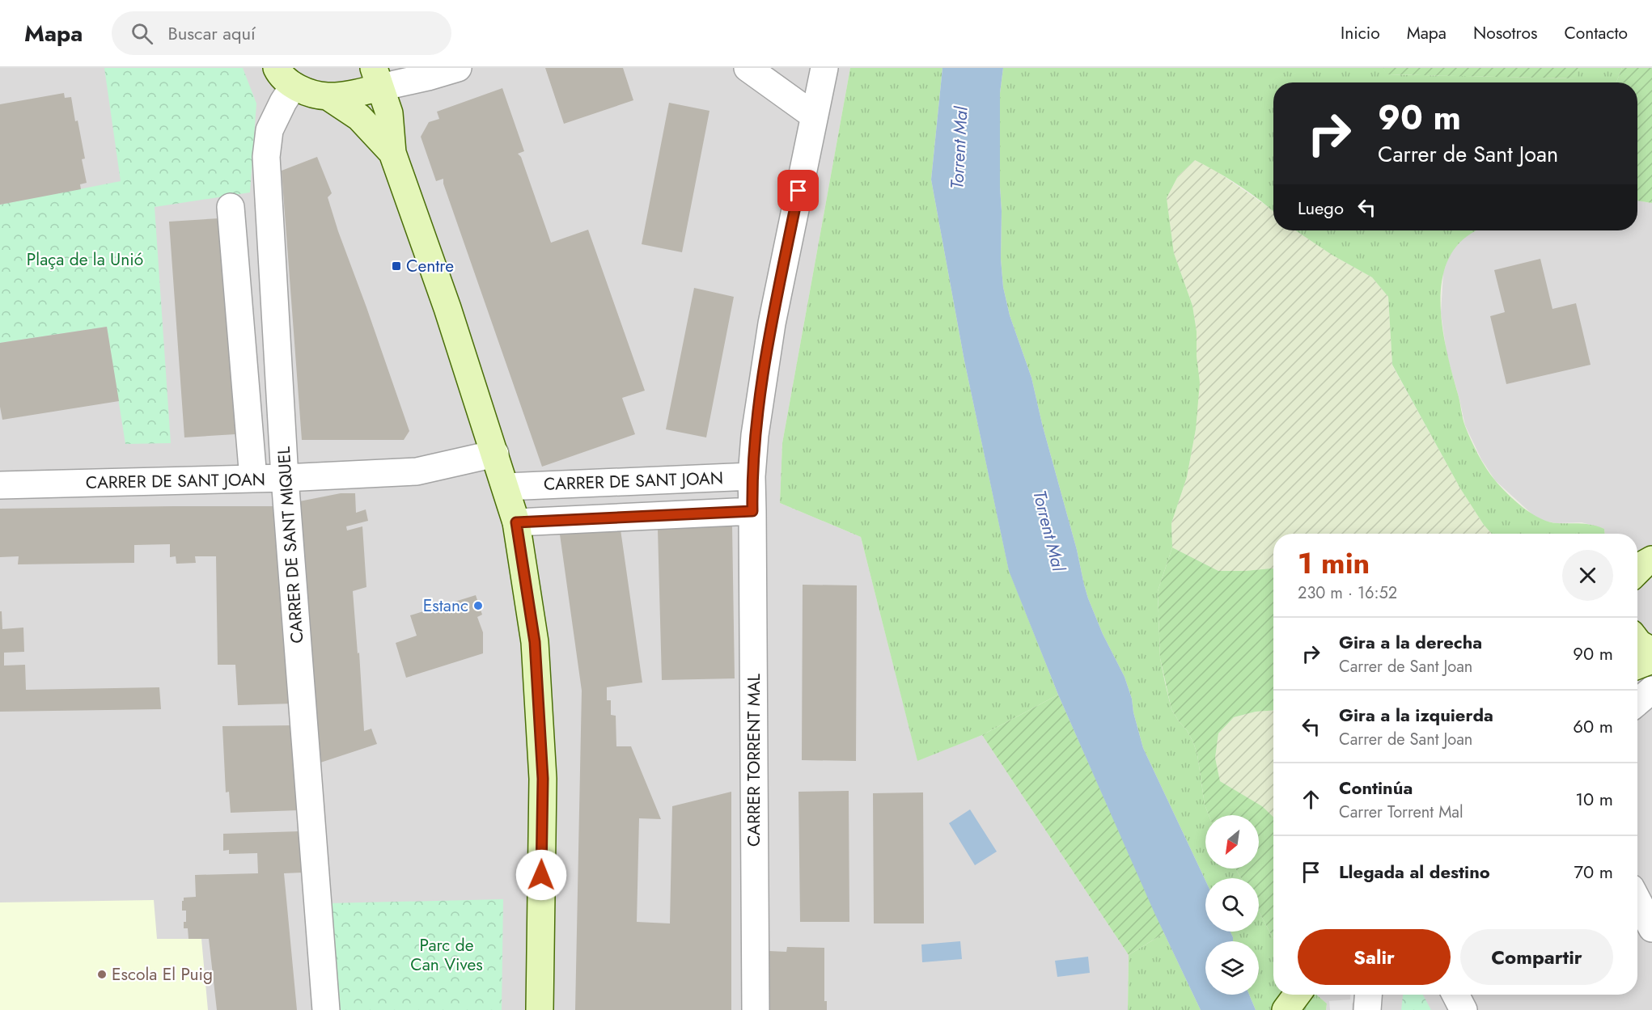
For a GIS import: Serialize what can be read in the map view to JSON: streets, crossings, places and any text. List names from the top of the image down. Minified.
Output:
{"streets":{"street":["CARRER DE SANT JOAN","CARRER DE SANT MIQUEL","CARRER TORRENT MAL"]},"crossings":[["CARRER DE SANT JOAN","CARRER DE SANT MIQUEL"],["CARRER DE SANT JOAN","CARRER TORRENT MAL"]],"water":["Torrent Mal"],"parks":["Plaça de la Unió","Parc de Can Vives"],"places":{"transit":["Centre"],"other":["Estanc","Escola El Puig"]},"north":"bottom left","page":{"header":"Mapa","search":"Buscar aquí","nav":["Inicio","Mapa","Nosotros","Contacto"],"turn":["90 m","Carrer de Sant Joan"],"then":"Luego","heading":["1 min","230 m · 16:52"],"list":[{"name":"Gira a la derecha","note":"Carrer de Sant Joan","value":"90 m"},{"name":"Gira a la izquierda","note":"Carrer de Sant Joan","value":"60 m"},{"name":"Continúa","note":"Carrer Torrent Mal","value":"10 m"},{"name":"Llegada al destino","value":"70 m"}],"buttons":["Salir","Compartir"]}}
